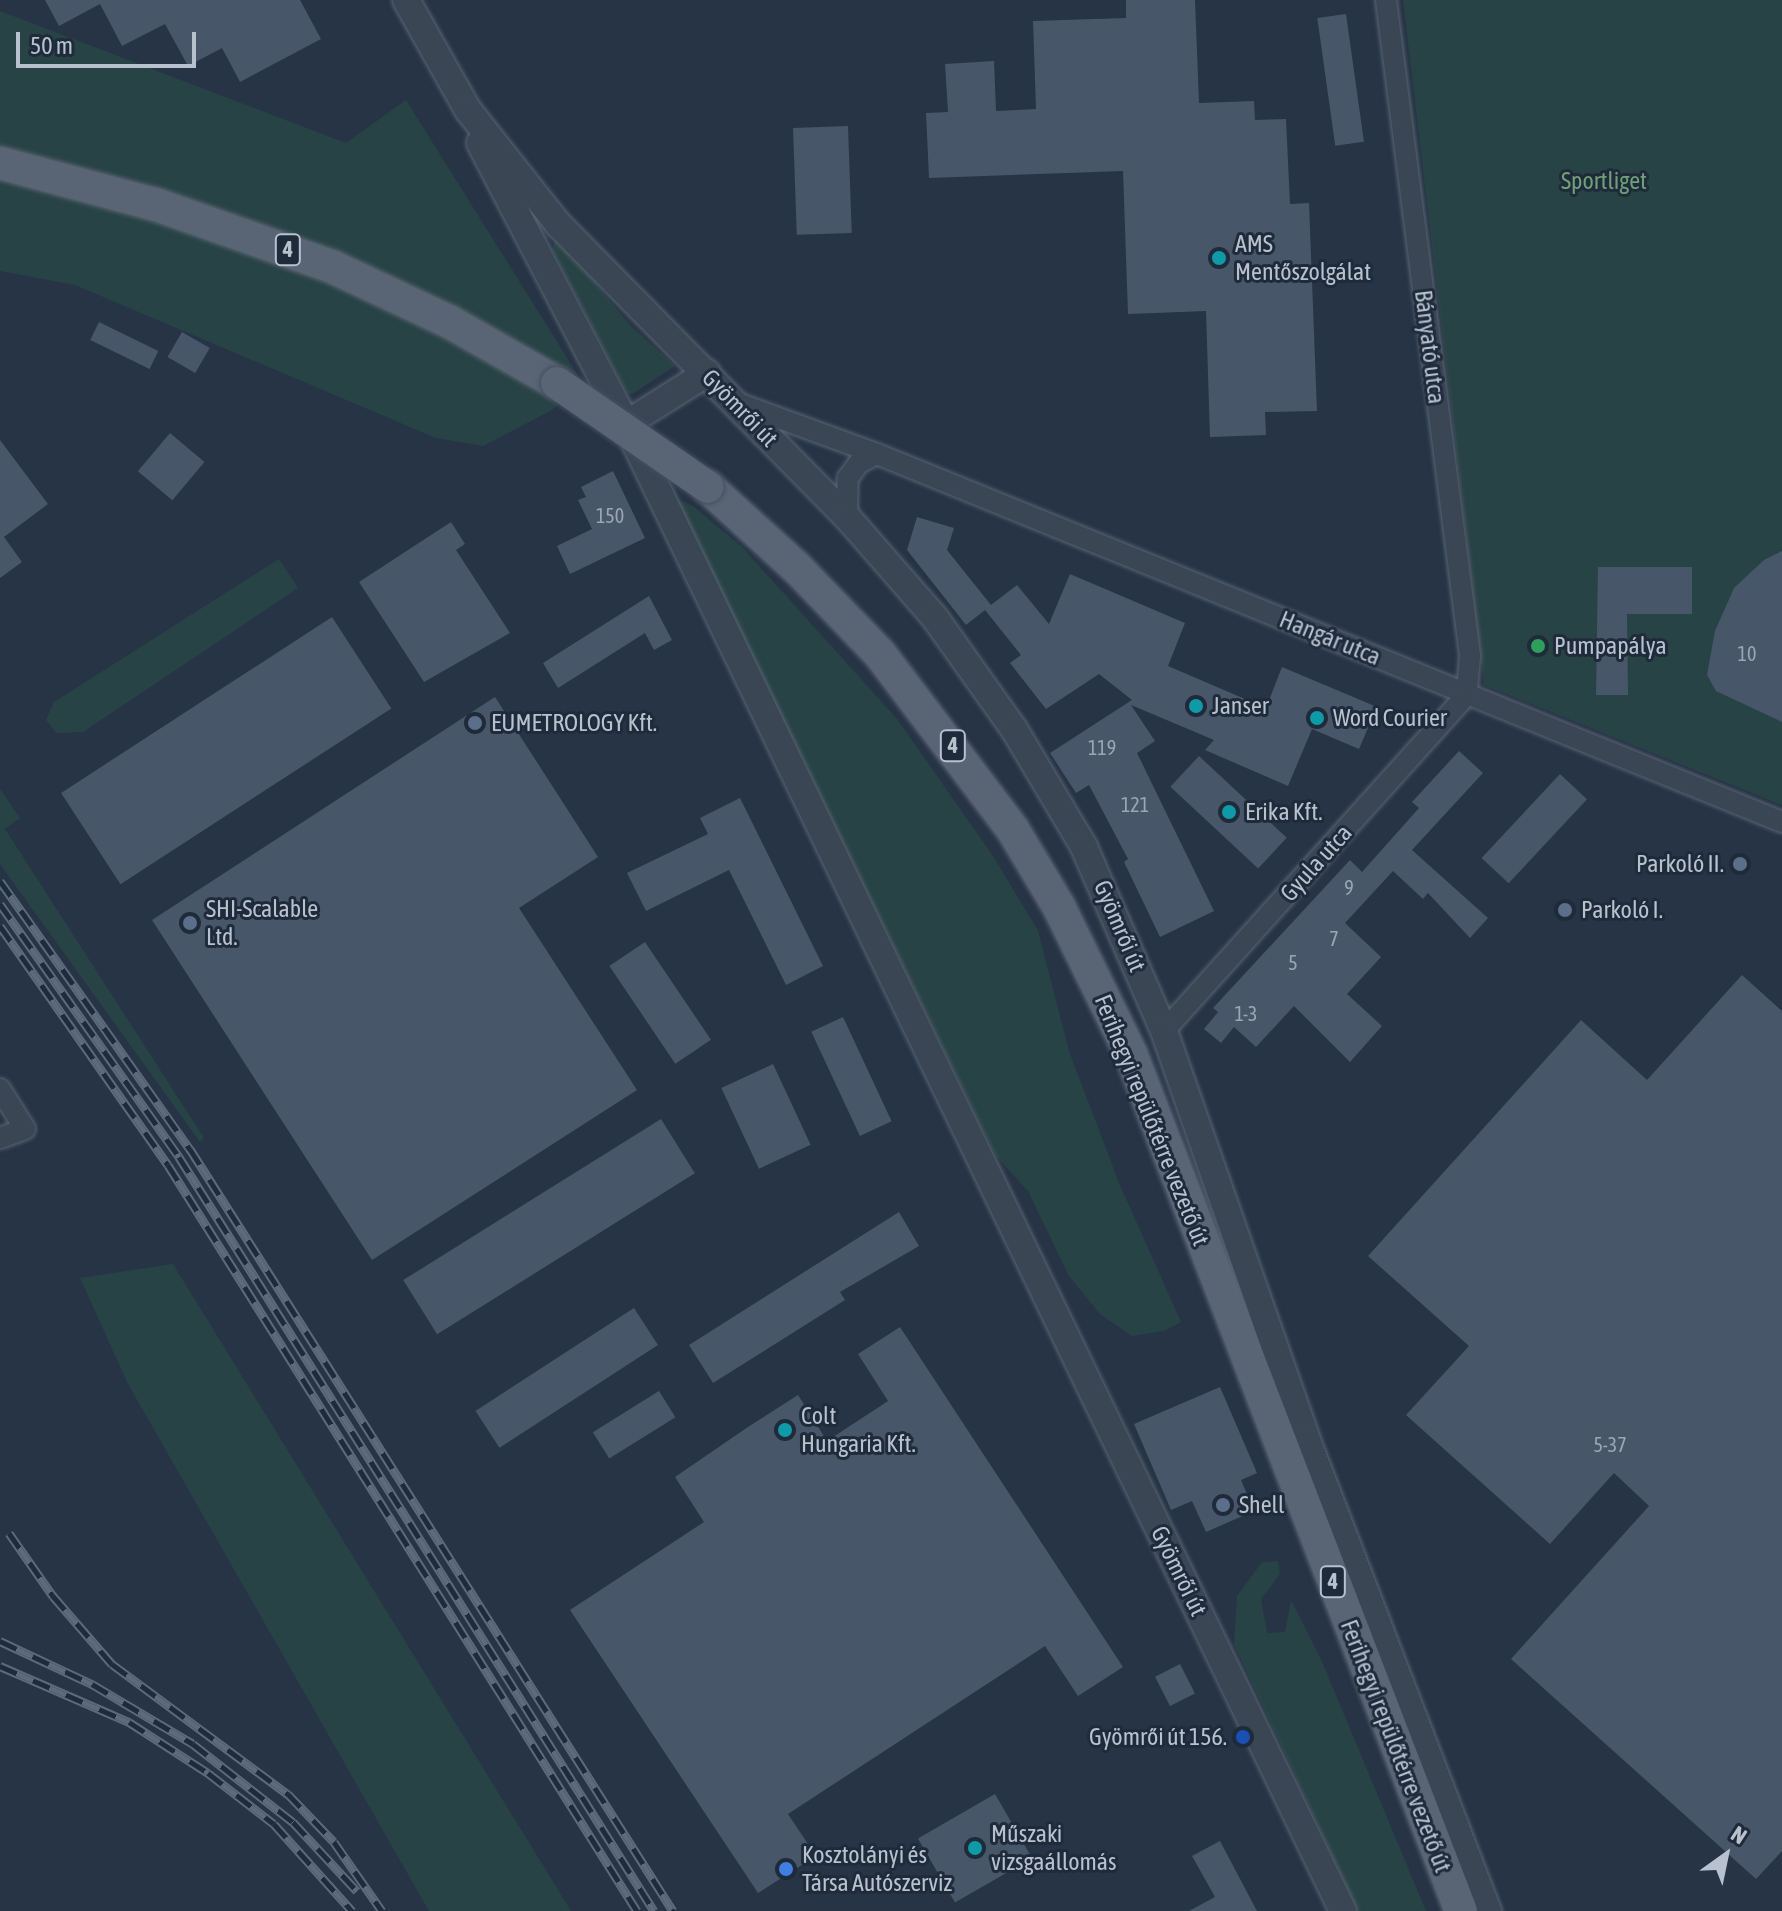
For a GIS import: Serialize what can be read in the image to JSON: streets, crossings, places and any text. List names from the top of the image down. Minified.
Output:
{"streets":{"main road":["4","Ferihegyi repülőtérre vezető út"],"street":["Bányató utca","Gyömrői út","Hangár utca","Gyula utca"]},"crossings":[["Bányató utca","Hangár utca"],["Bányató utca","Gyula utca"],["Gyömrői út","Hangár utca"],["Gyömrői út","Gyula utca"],["Hangár utca","Gyula utca"]],"parks":["Sportliget"],"places":["AMS Mentőszolgálat","Pumpapálya","Janser","Word Courier","EUMETROLOGY Kft.","Erika Kft.","Parkoló II.","Parkoló I.","SHI-Scalable Ltd.","Colt Hungaria Kft.","Shell","Gyömrői út 156.","Műszaki vizsgaállomás","Kosztolányi és Társa Autószerviz"],"house_numbers":["150","10","119","121","9","7","5","1-3","5-37"],"scale_bar":"50 m","north":"top right"}
